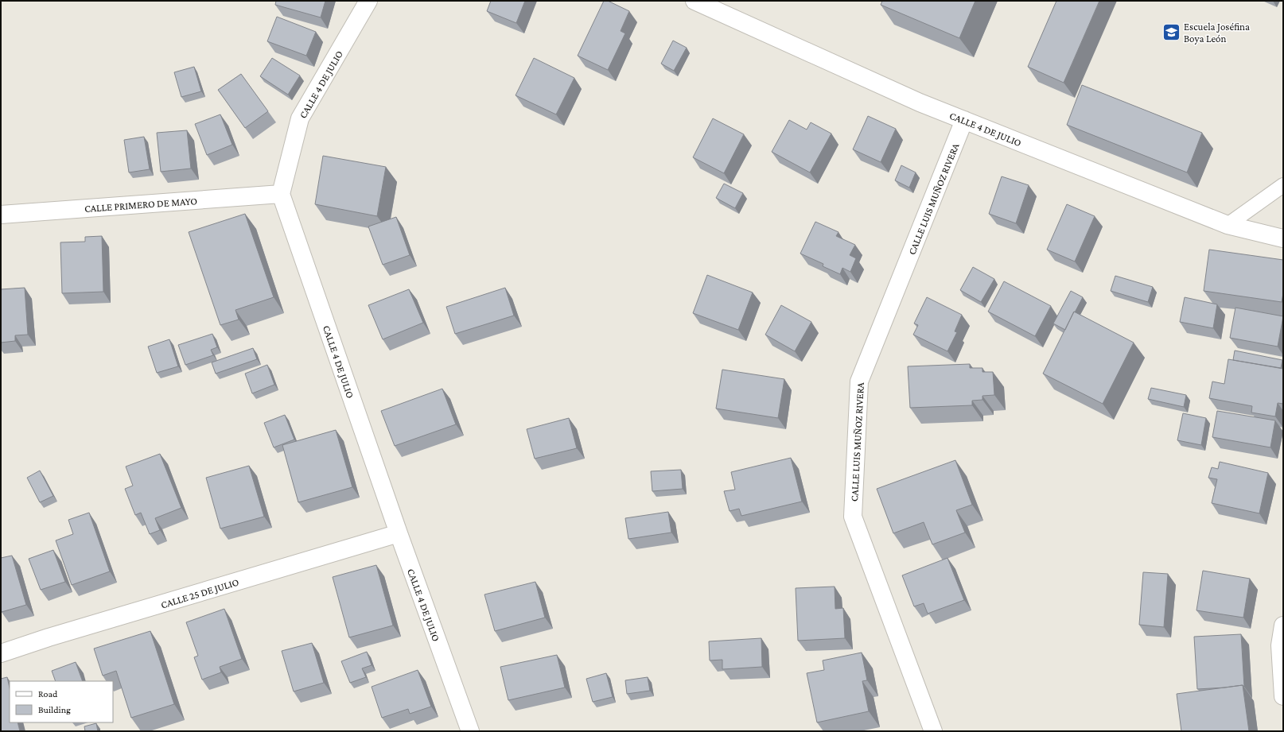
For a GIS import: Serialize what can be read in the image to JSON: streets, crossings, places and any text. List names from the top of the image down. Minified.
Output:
{"streets":{"street":["CALLE 4 DE JULIO","CALLE LUIS MUÑOZ RIVERA","CALLE PRIMERO DE MAYO","CALLE 25 DE JULIO"]},"crossings":[["CALLE 4 DE JULIO","CALLE LUIS MUÑOZ RIVERA"],["CALLE 4 DE JULIO","CALLE PRIMERO DE MAYO"],["CALLE 4 DE JULIO","CALLE 25 DE JULIO"]],"places":{"school or university":["Escuela Joséfina Boya León"]},"legend":["Road","Building"]}
